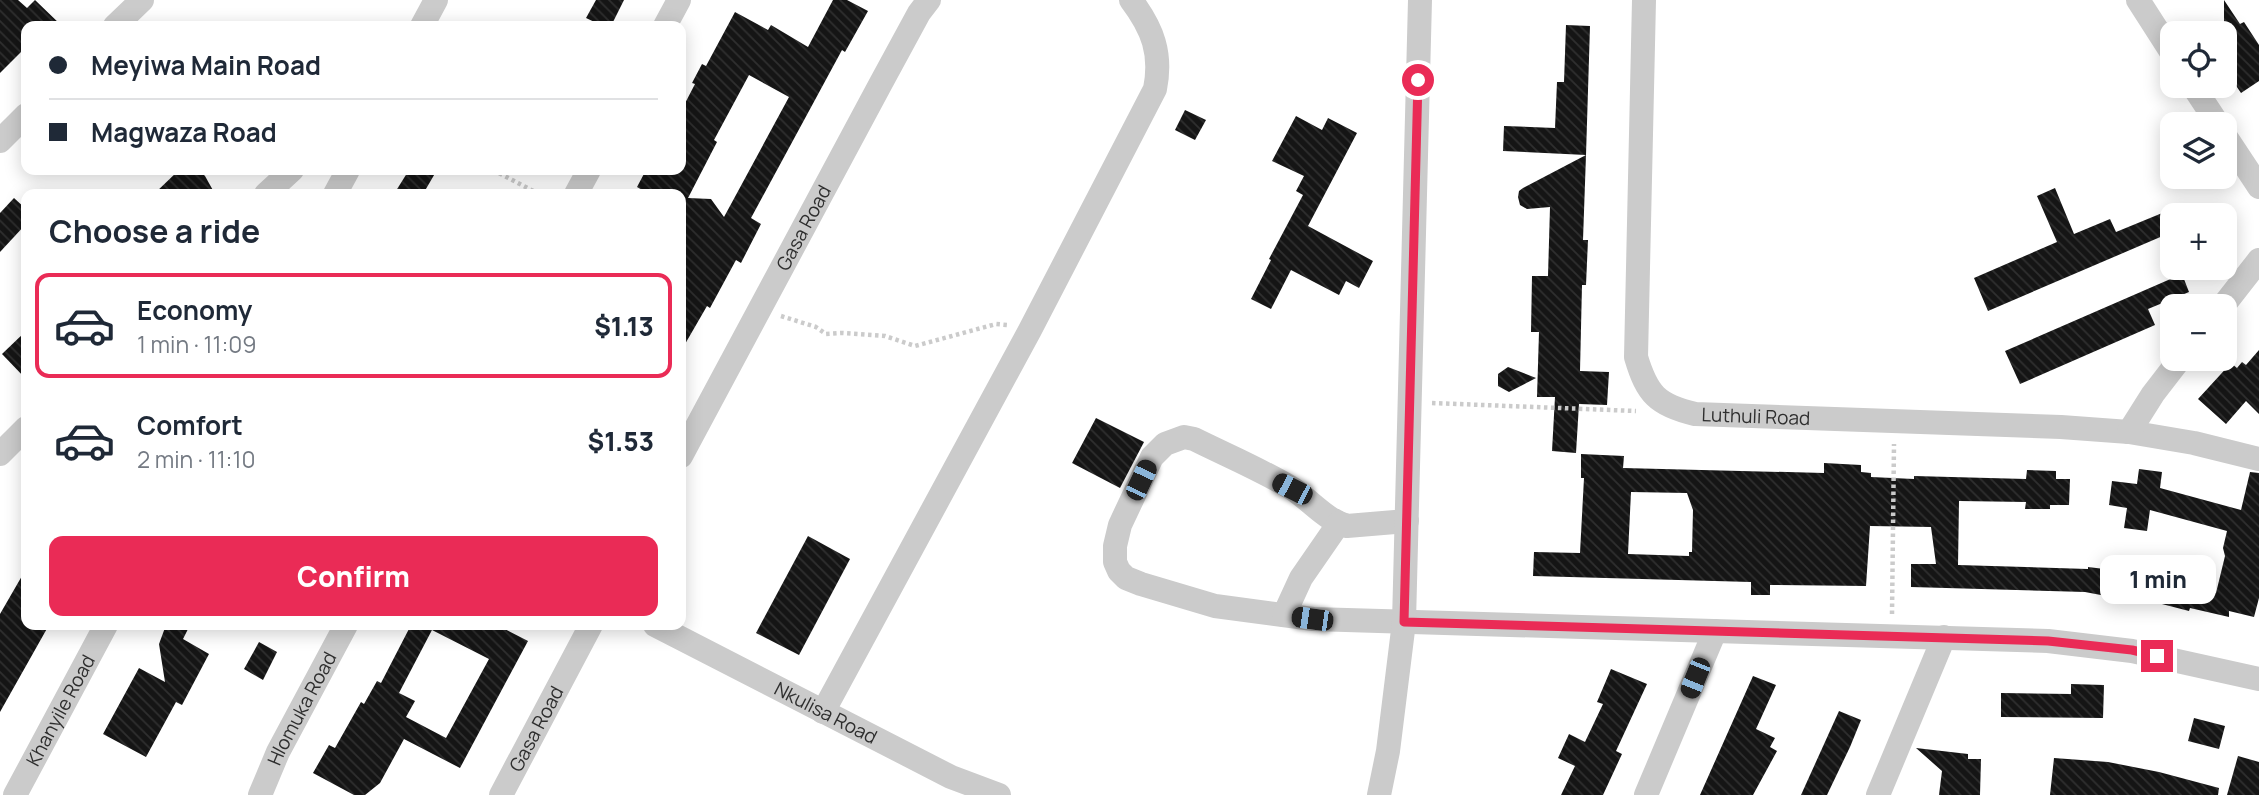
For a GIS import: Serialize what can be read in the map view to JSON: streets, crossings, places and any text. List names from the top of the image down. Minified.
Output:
{"streets":{"street":["Gasa Road","Luthuli Road","Hlomuka Road","Khanyile Road","Nkulisa Road"]},"page":{"map_buttons":["+","−"],"banner":["Meyiwa Main Road","Magwaza Road"],"heading":"Choose a ride","list":[{"name":"Economy","note":"1 min · 11:09","value":"$1.13"},{"name":"Comfort","note":"2 min · 11:10","value":"$1.53"}],"buttons":"Confirm","bubble":"1 min"}}
